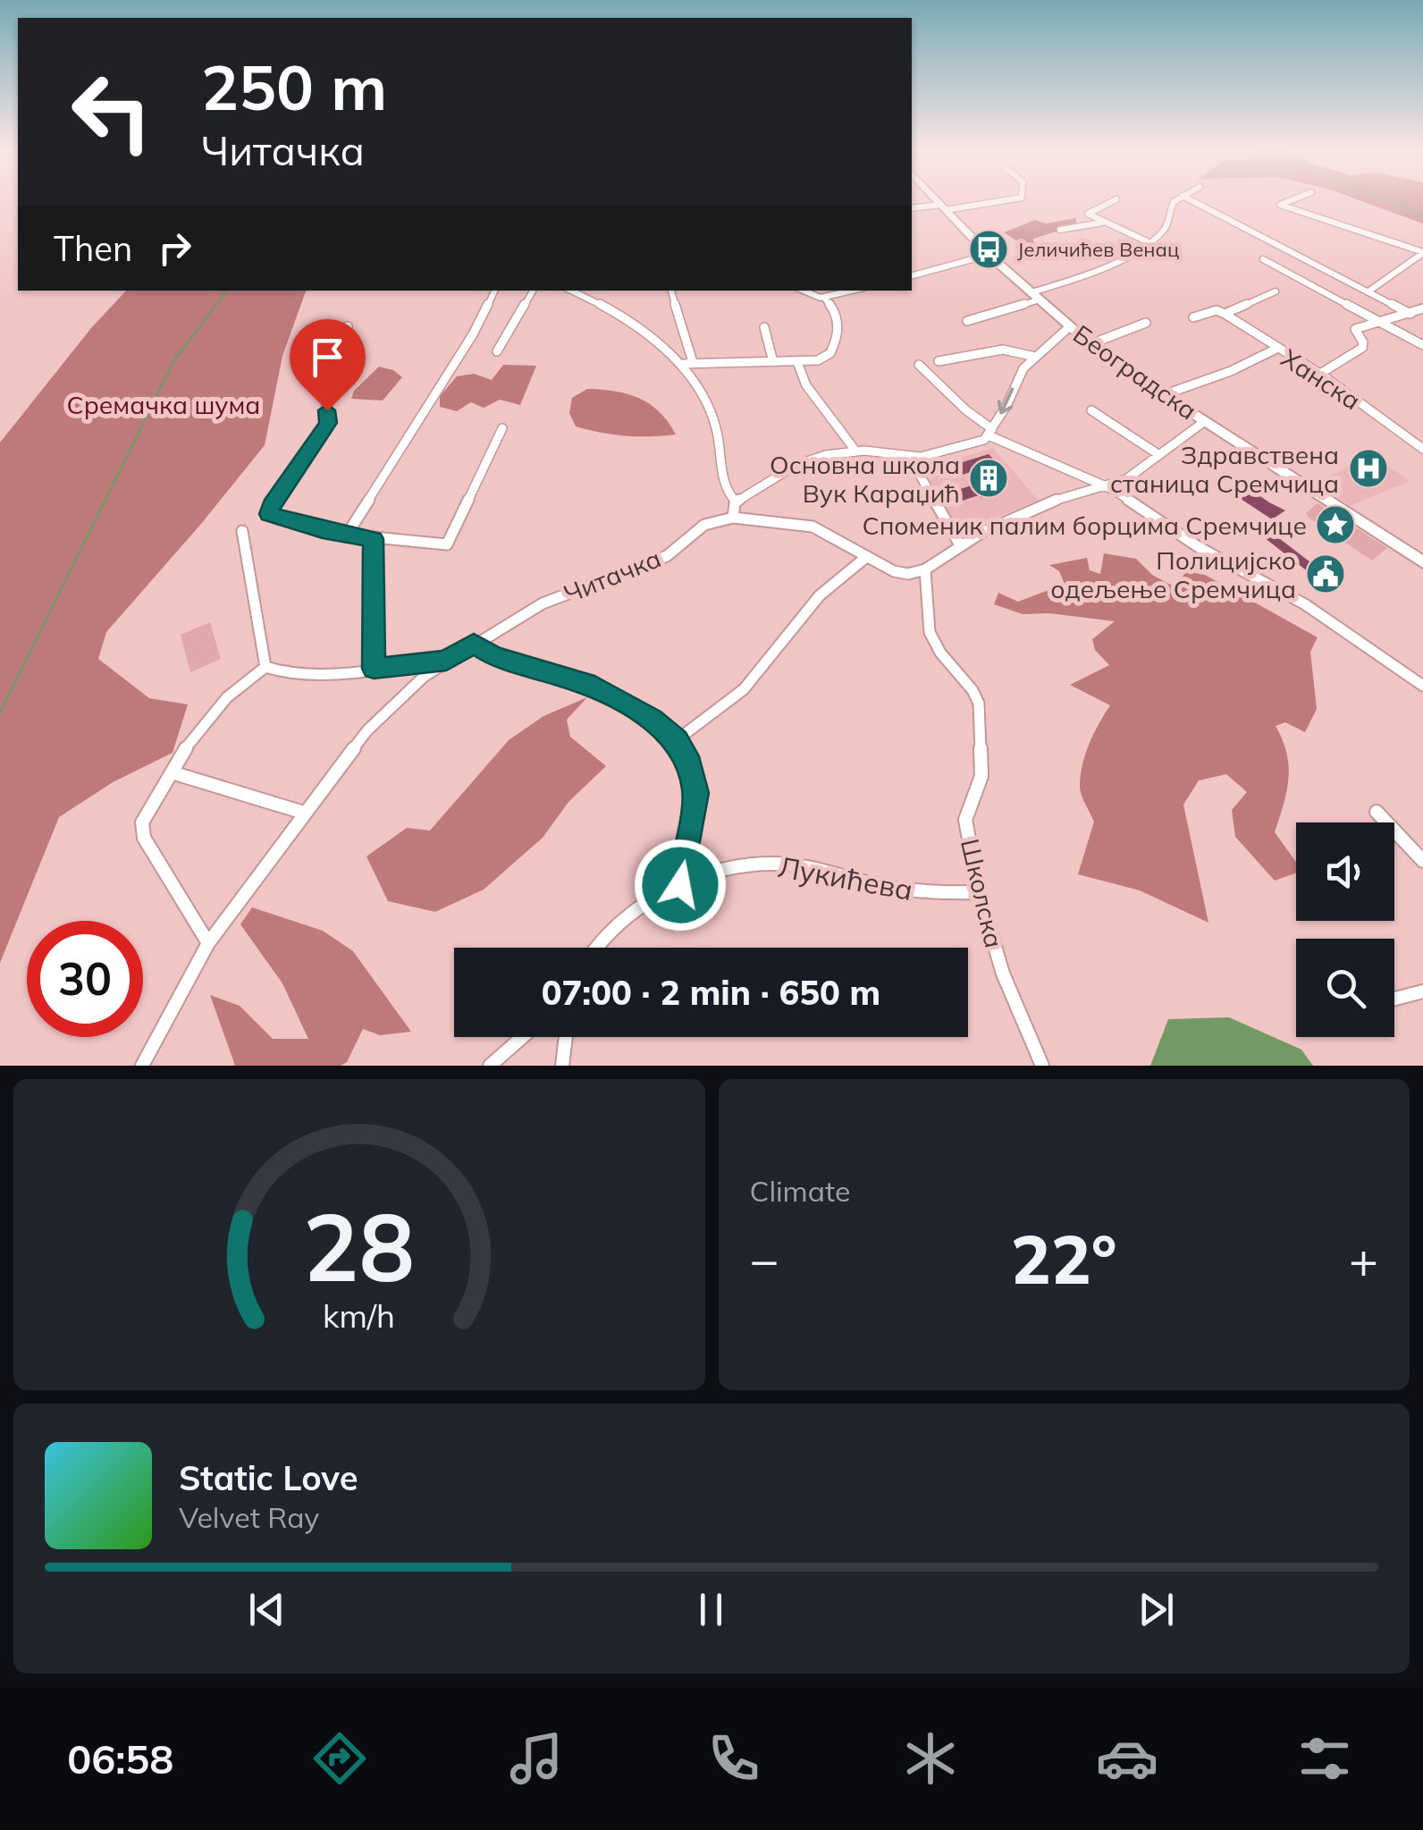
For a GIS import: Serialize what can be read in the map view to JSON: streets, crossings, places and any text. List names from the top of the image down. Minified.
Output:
{"streets":{"main road":["Београдска"],"street":["Ханска","Читачка","Лукићева","Школска"]},"crossings":[["Београдска","Ханска"],["Лукићева","Школска"]],"parks":["Сремачка шума"],"places":{"bus stop":["Јеличићев Венац"],"hospital":["Здравствена станица Сремчица"],"building":["Основна школа Вук Караџић"],"place":["Споменик палим борцима Сремчице"],"public building":["Полицијско одељење Сремчица"]},"page":{"turn":["250 m","Читачка"],"then":"Then","limit":"30","trip":"07:00 · 2 min · 650 m","tile":"Climate","heat":["−","22°","+"],"song":["Static Love","Velvet Ray"],"tabs":"06:58","gauge":["28","km/h"]}}
